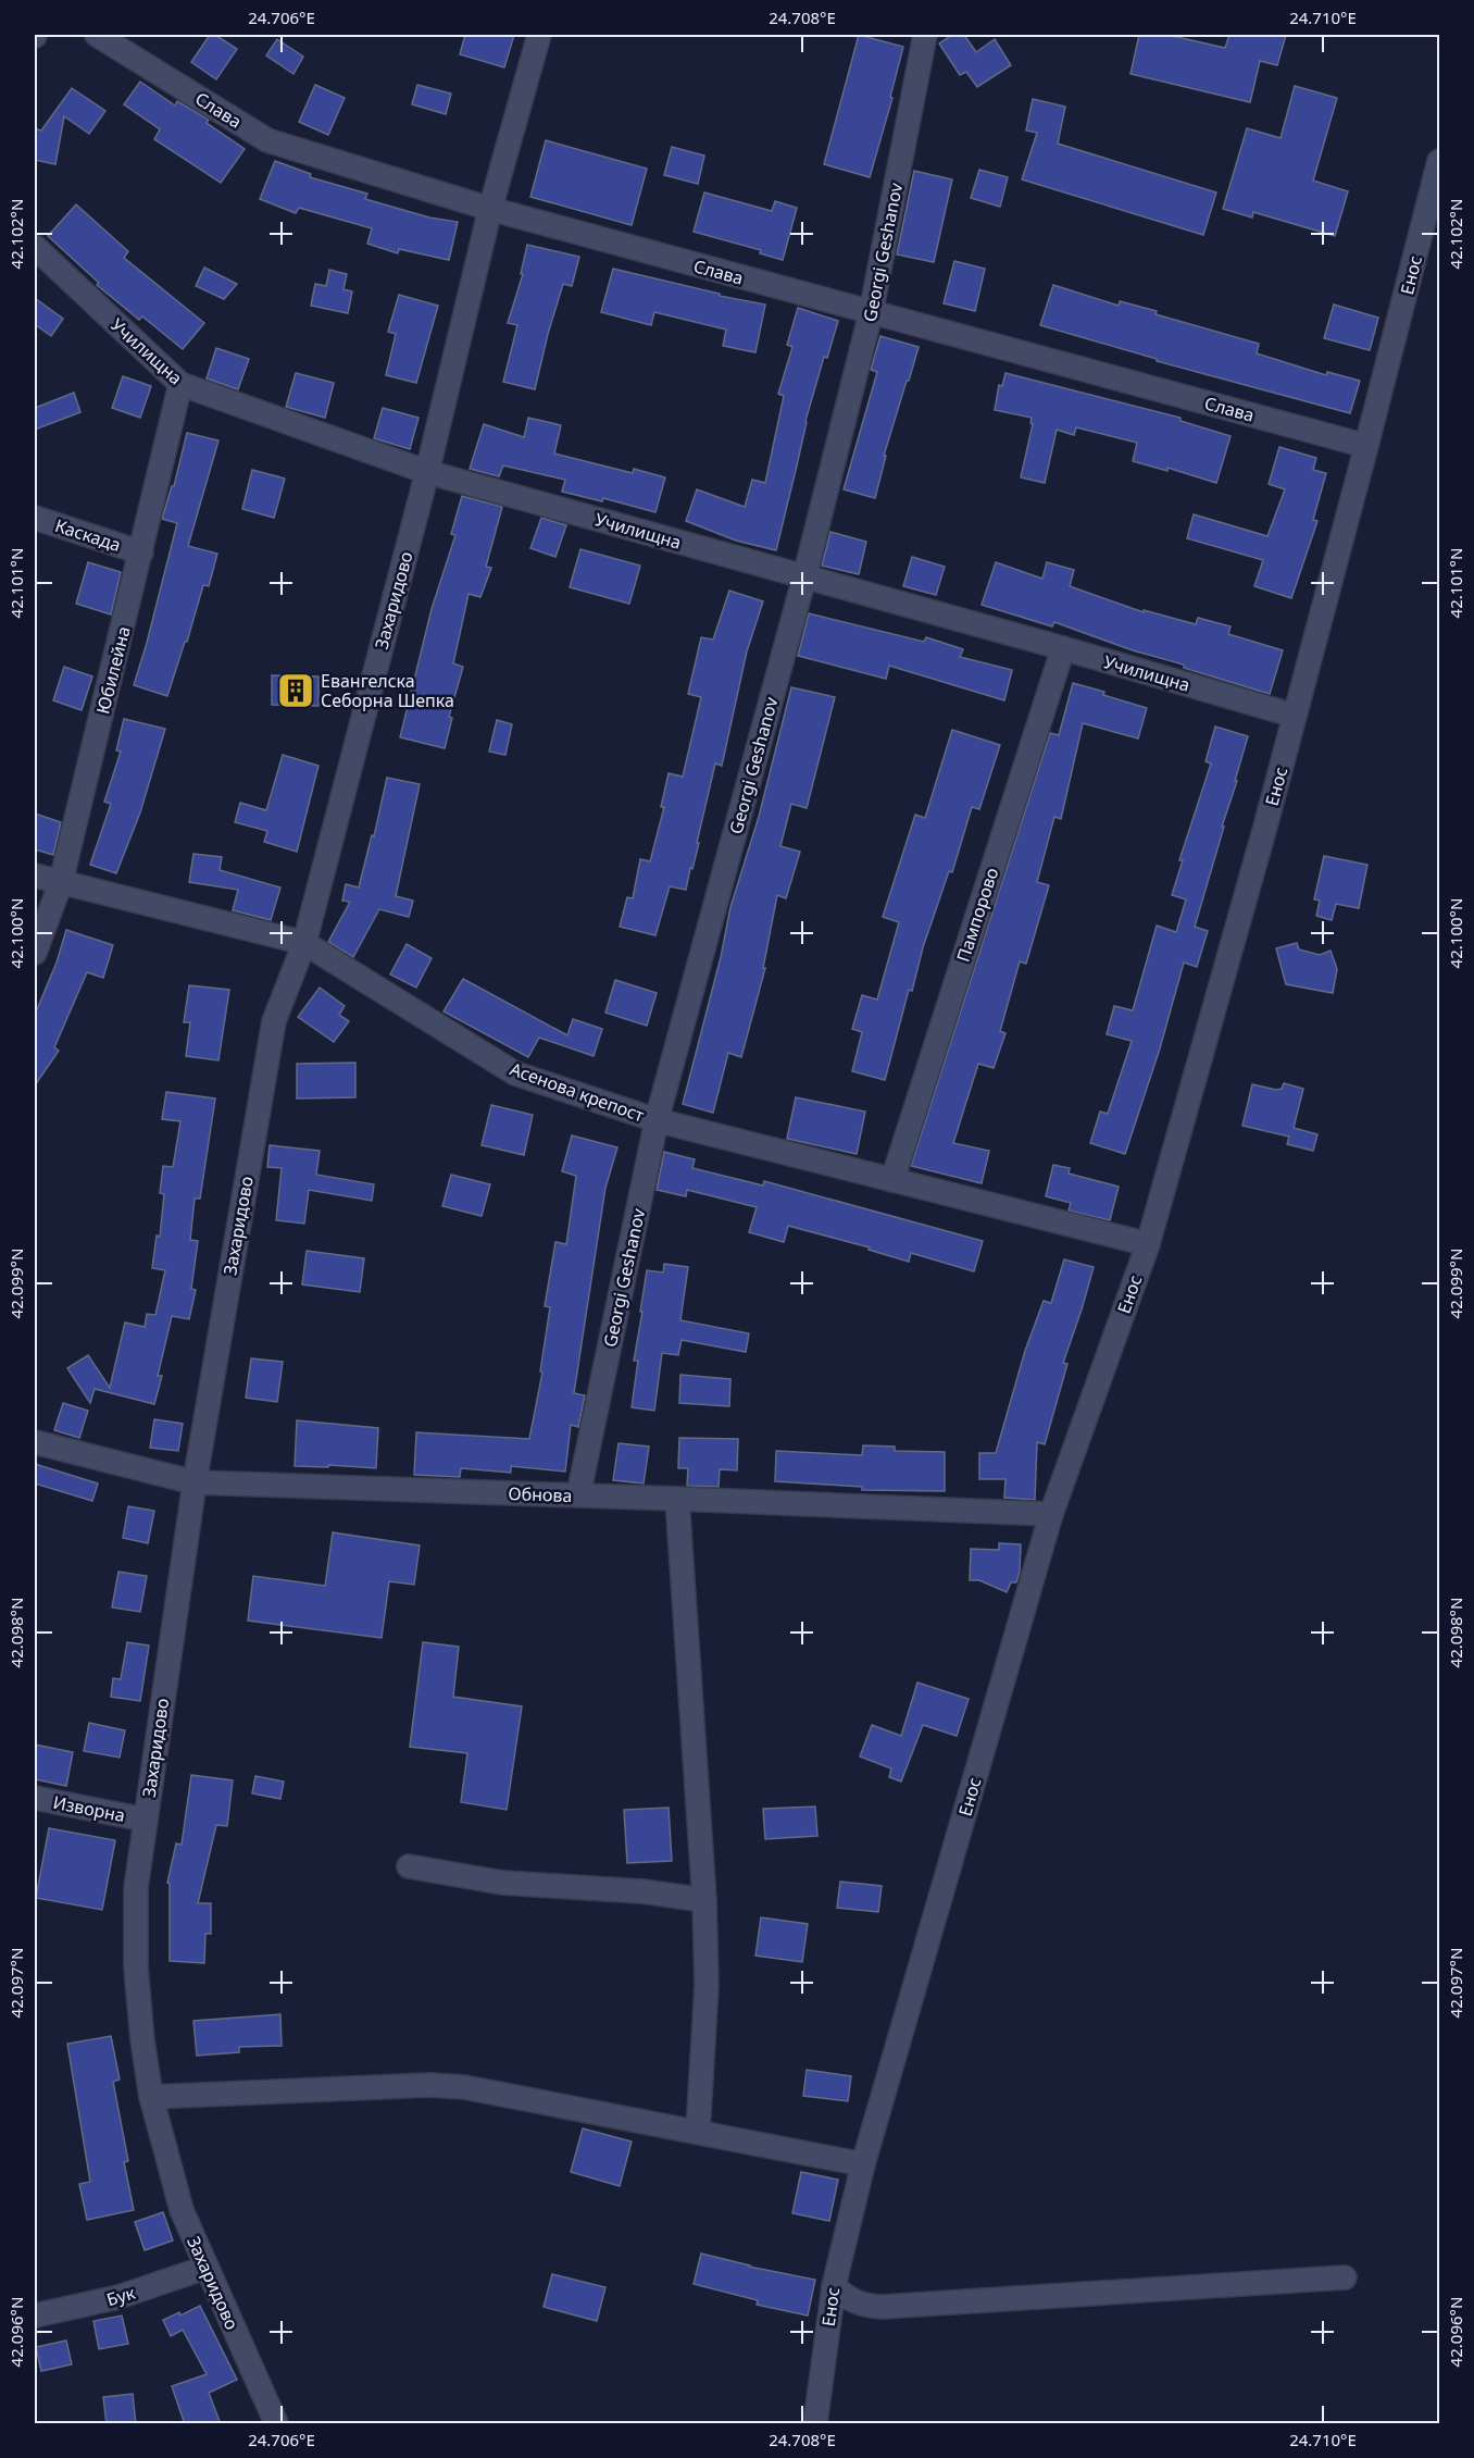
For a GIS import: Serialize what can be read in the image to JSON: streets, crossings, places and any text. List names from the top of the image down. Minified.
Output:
{"streets":{"street":["Слава","Georgi Geshanov","Енос","Училищна","Каскада","Захаридово","Юбилейна","Пампорово","Асенова крепост","Обнова","Изворна","Бук"]},"crossings":[["Слава","Georgi Geshanov"],["Слава","Енос"],["Слава","Захаридово"],["Georgi Geshanov","Училищна"],["Georgi Geshanov","Асенова крепост"],["Georgi Geshanov","Обнова"],["Енос","Училищна"],["Енос","Асенова крепост"],["Енос","Обнова"],["Училищна","Захаридово"],["Училищна","Юбилейна"],["Училищна","Пампорово"],["Каскада","Юбилейна"],["Захаридово","Асенова крепост"],["Захаридово","Обнова"],["Захаридово","Изворна"],["Захаридово","Бук"],["Юбилейна","Асенова крепост"],["Пампорово","Асенова крепост"]],"places":{"building":["Евангелска Себорна Шепка"]},"coordinates":["24.706°E","24.708°E","24.710°E","42.102°N","42.101°N","42.100°N","42.099°N","42.098°N","42.097°N","42.096°N"]}
